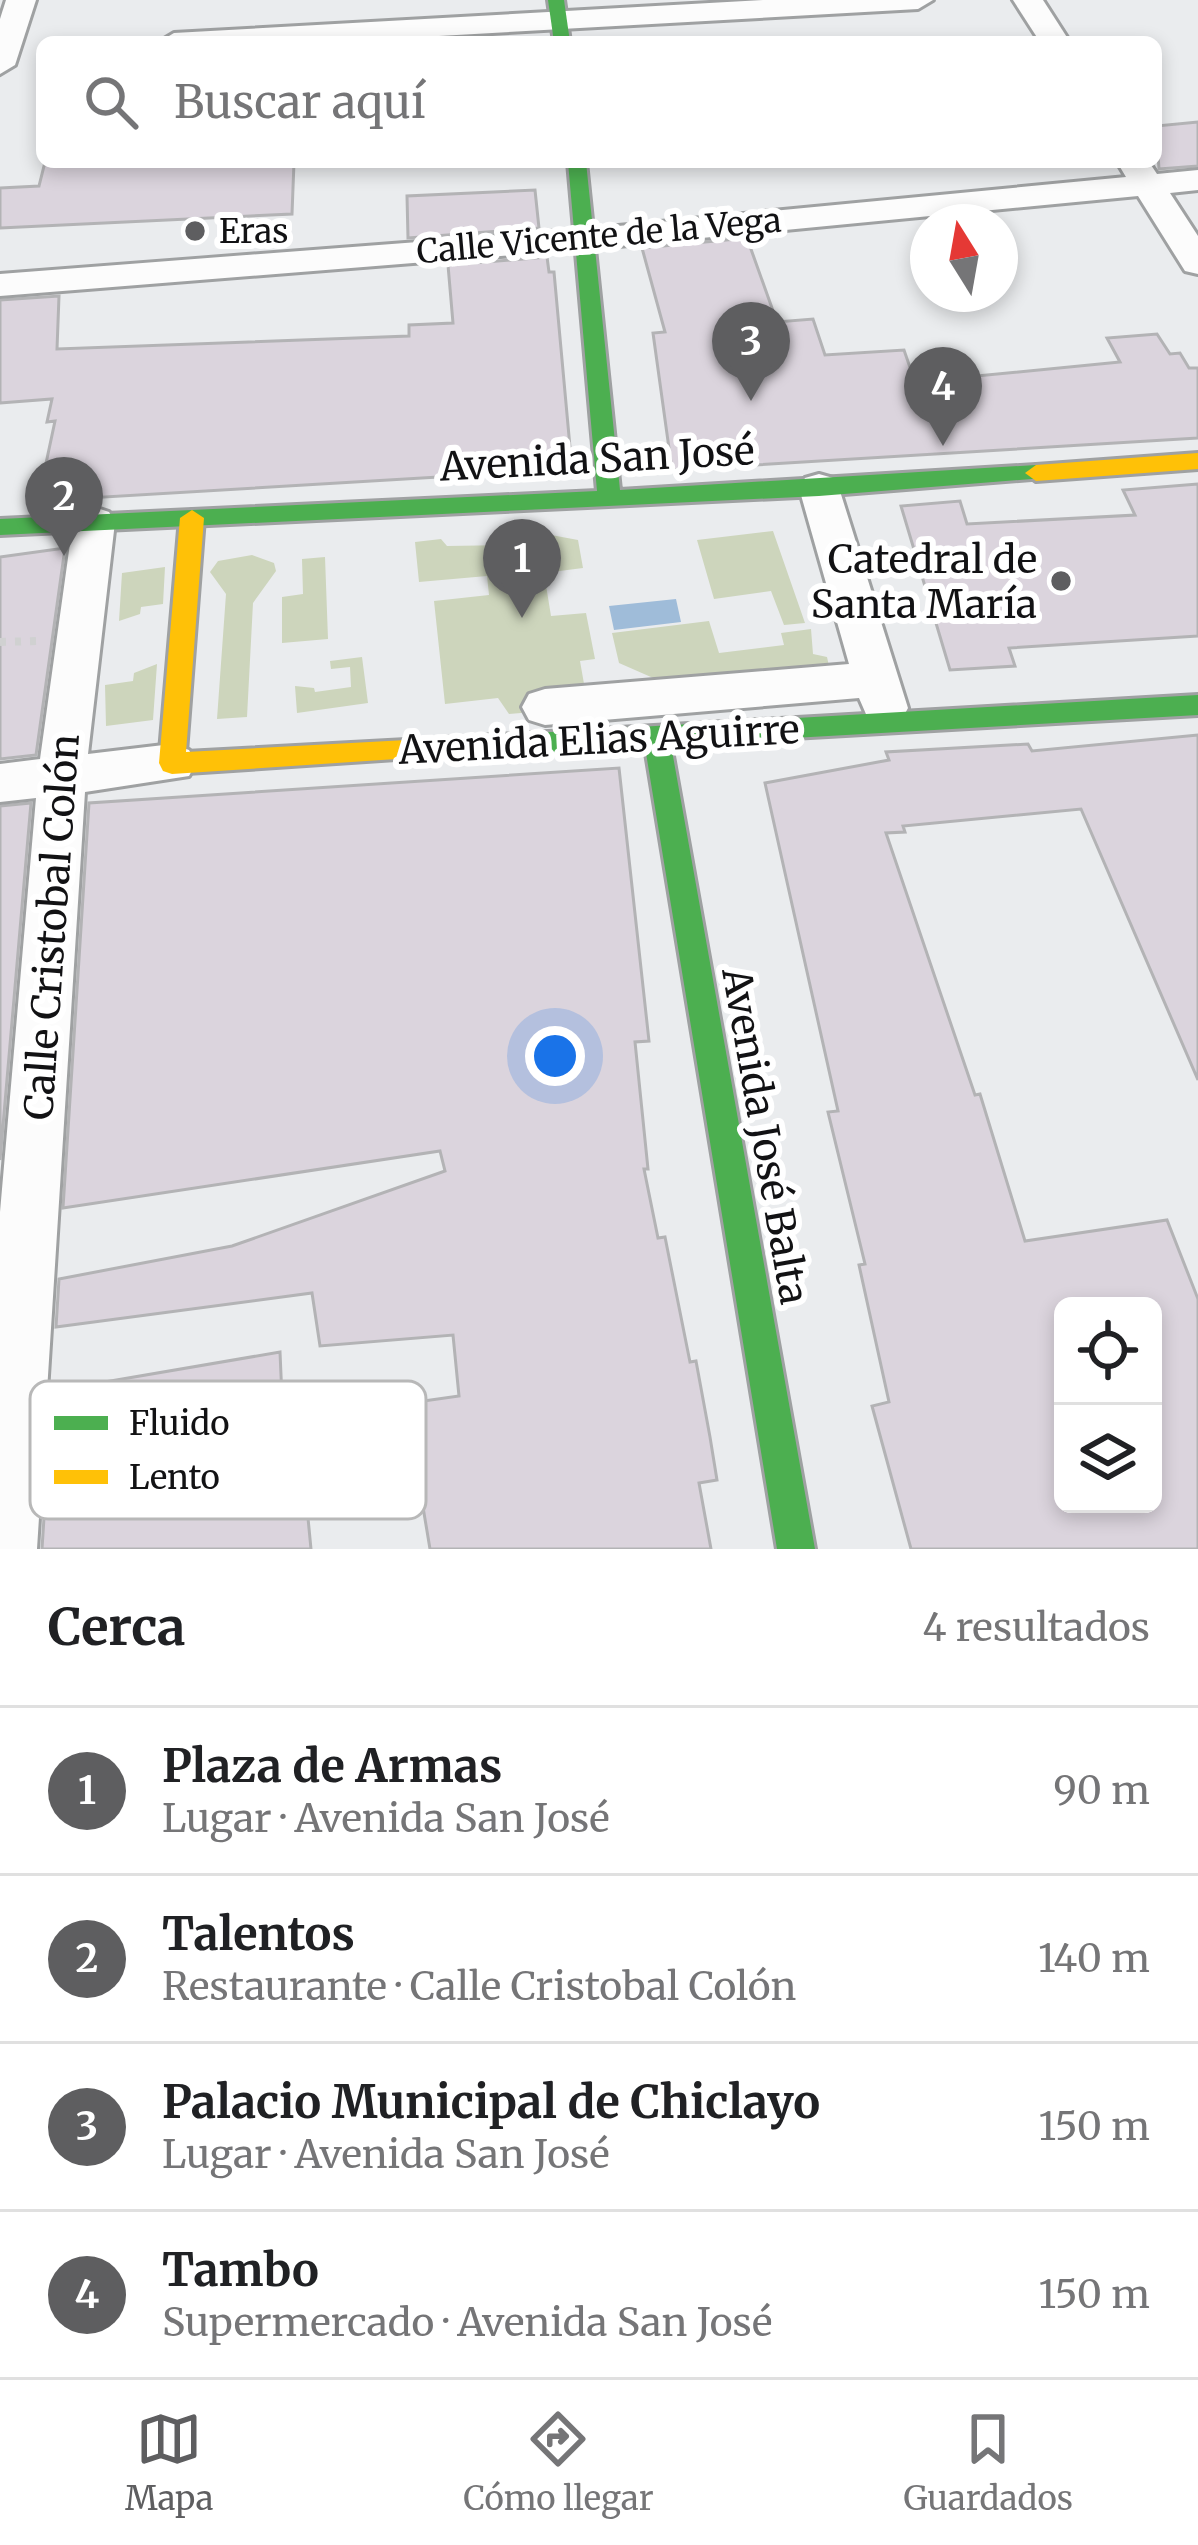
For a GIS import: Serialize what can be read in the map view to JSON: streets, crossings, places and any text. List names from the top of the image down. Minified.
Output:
{"streets":{"main road":["Avenida San José","Avenida Elias Aguirre","Avenida José Balta"],"street":["Calle Vicente de la Vega","Calle Cristobal Colón"]},"crossings":[["Avenida San José","Calle Cristobal Colón"],["Avenida Elias Aguirre","Calle Cristobal Colón"],["Avenida Elias Aguirre","Avenida José Balta"]],"places":["Eras","Catedral de Santa María"],"legend":["Fluido","Lento"],"north":"top","page":{"search":"Buscar aquí","pins":["3","4","2","1"],"heading":["Cerca","4 resultados"],"list":[{"mark":"1","name":"Plaza de Armas","note":"Lugar · Avenida San José","value":"90 m"},{"mark":"2","name":"Talentos","note":"Restaurante · Calle Cristobal Colón","value":"140 m"},{"mark":"3","name":"Palacio Municipal de Chiclayo","note":"Lugar · Avenida San José","value":"150 m"},{"mark":"4","name":"Tambo","note":"Supermercado · Avenida San José","value":"150 m"}],"nav":["Mapa","Cómo llegar","Guardados"]}}
